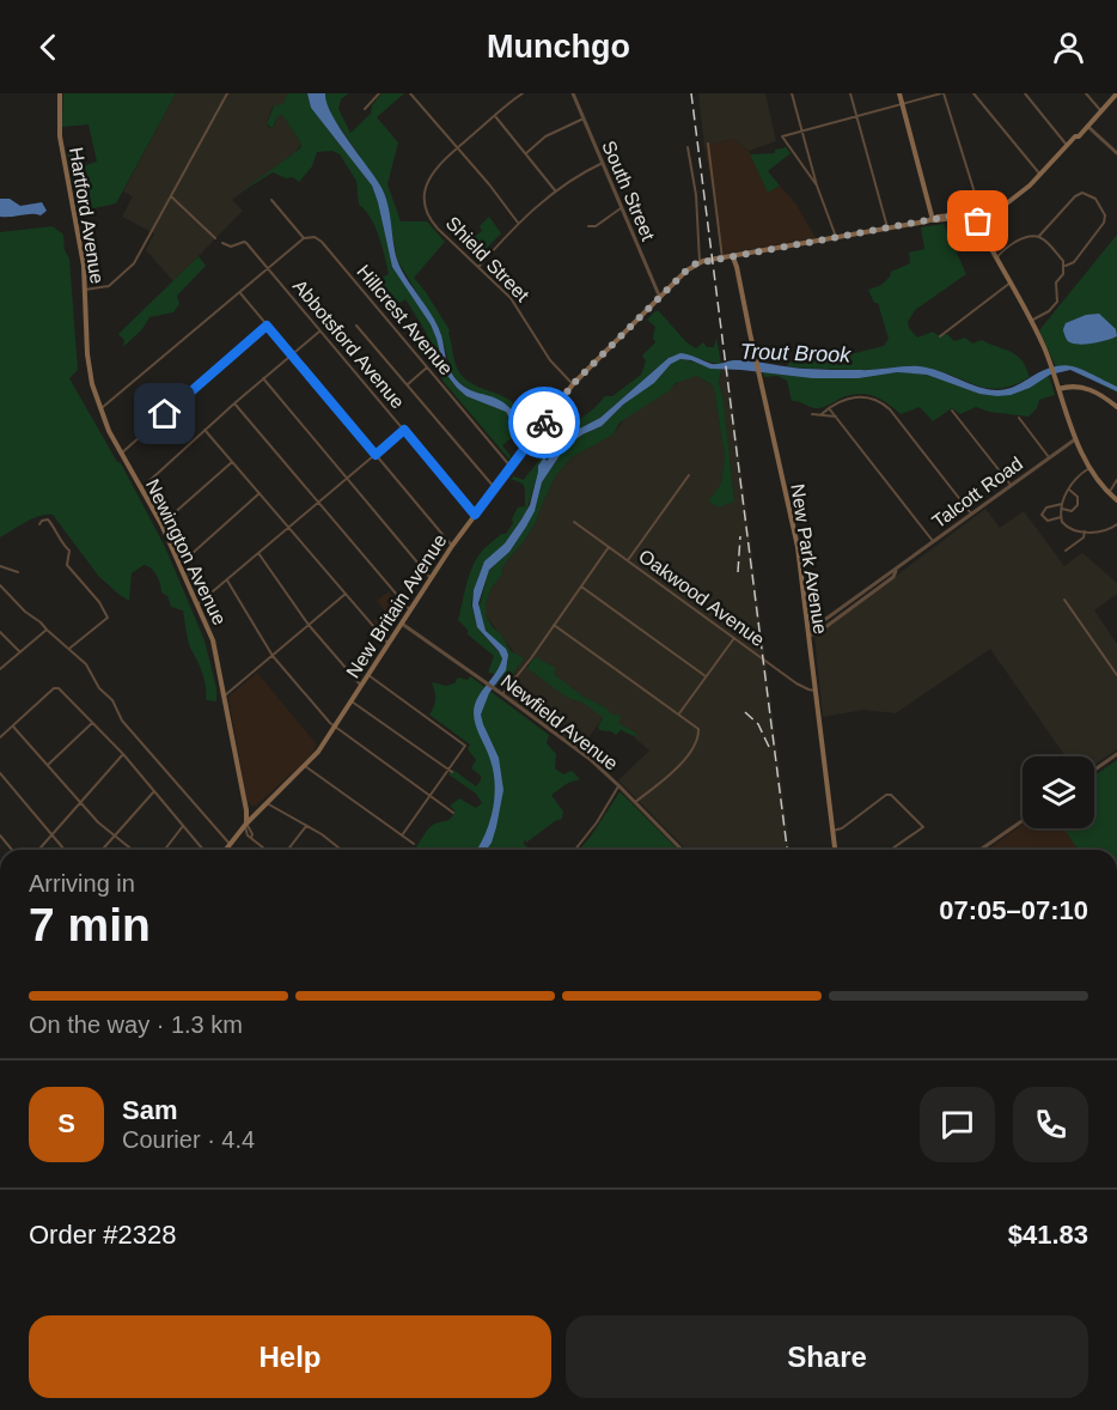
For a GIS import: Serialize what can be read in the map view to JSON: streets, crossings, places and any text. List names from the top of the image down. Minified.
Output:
{"streets":{"main road":["Hartford Avenue","Newington Avenue","New Park Avenue","New Britain Avenue"],"street":["South Street","Shield Street","Hillcrest Avenue","Abbotsford Avenue","Talcott Road","Oakwood Avenue","Newfield Avenue"]},"crossings":[["South Street","New Britain Avenue"],["Hartford Avenue","Newington Avenue"],["Shield Street","New Britain Avenue"],["Hillcrest Avenue","New Britain Avenue"],["Abbotsford Avenue","New Britain Avenue"],["Talcott Road","New Park Avenue"],["Newington Avenue","New Britain Avenue"],["New Park Avenue","Oakwood Avenue"],["New Britain Avenue","Newfield Avenue"]],"water":["Trout Brook"],"page":{"header":"Munchgo","heading":["7 min","Arriving in","07:05–07:10"],"panel":["Sam","Courier · 4.4","Order #2328","$41.83"],"bar":"On the way · 1.3 km","round":"S","buttons":["Help","Share"]}}
